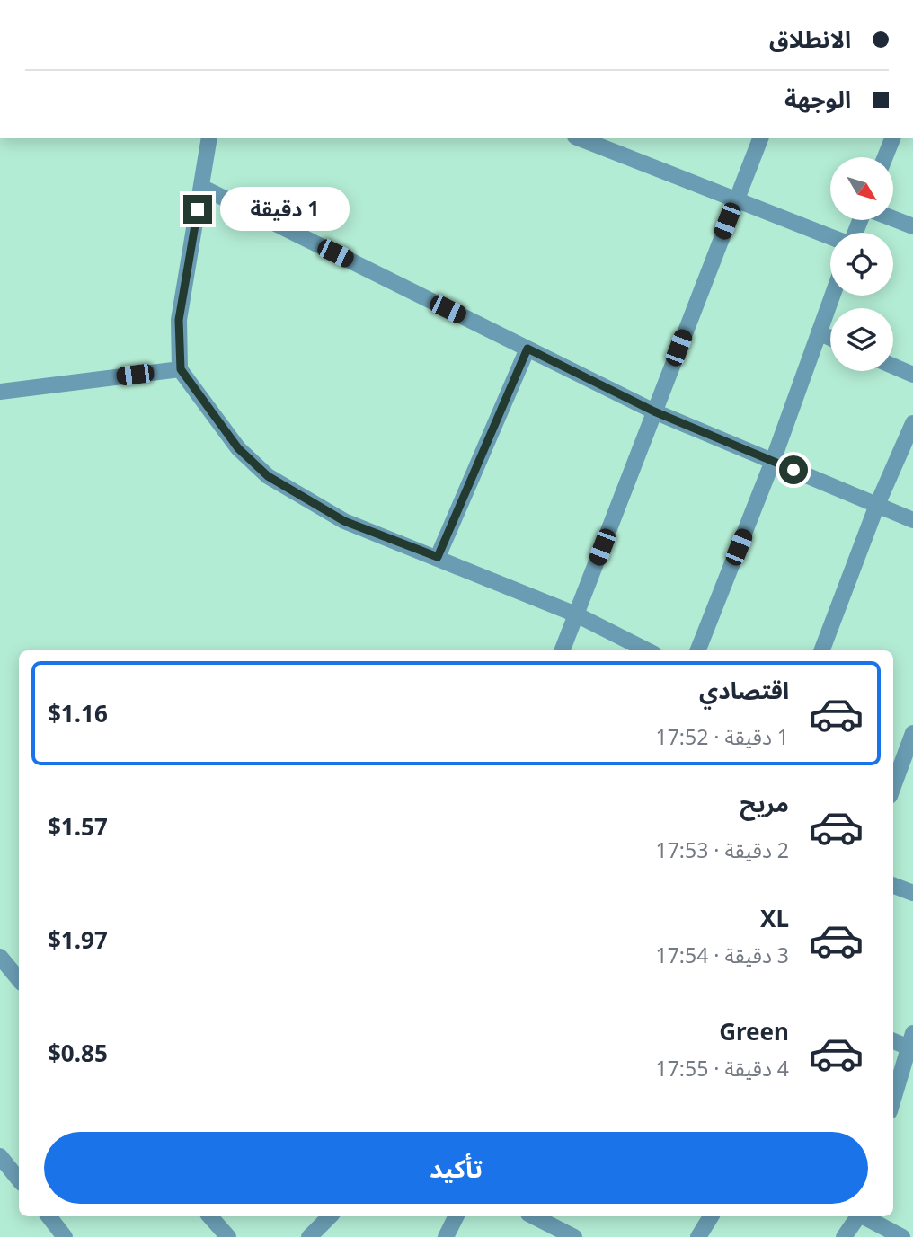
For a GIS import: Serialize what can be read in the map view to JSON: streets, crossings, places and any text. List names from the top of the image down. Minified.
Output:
{"north":"bottom right","page":{"banner":["الانطلاق","الوجهة"],"bubble":"1 دقيقة","list":[{"name":"اقتصادي","note":"1 دقيقة · 17:52","value":"$1.16"},{"name":"مريح","note":"2 دقيقة · 17:53","value":"$1.57"},{"name":"XL","note":"3 دقيقة · 17:54","value":"$1.97"},{"name":"Green","note":"4 دقيقة · 17:55","value":"$0.85"}],"buttons":"تأكيد"}}
